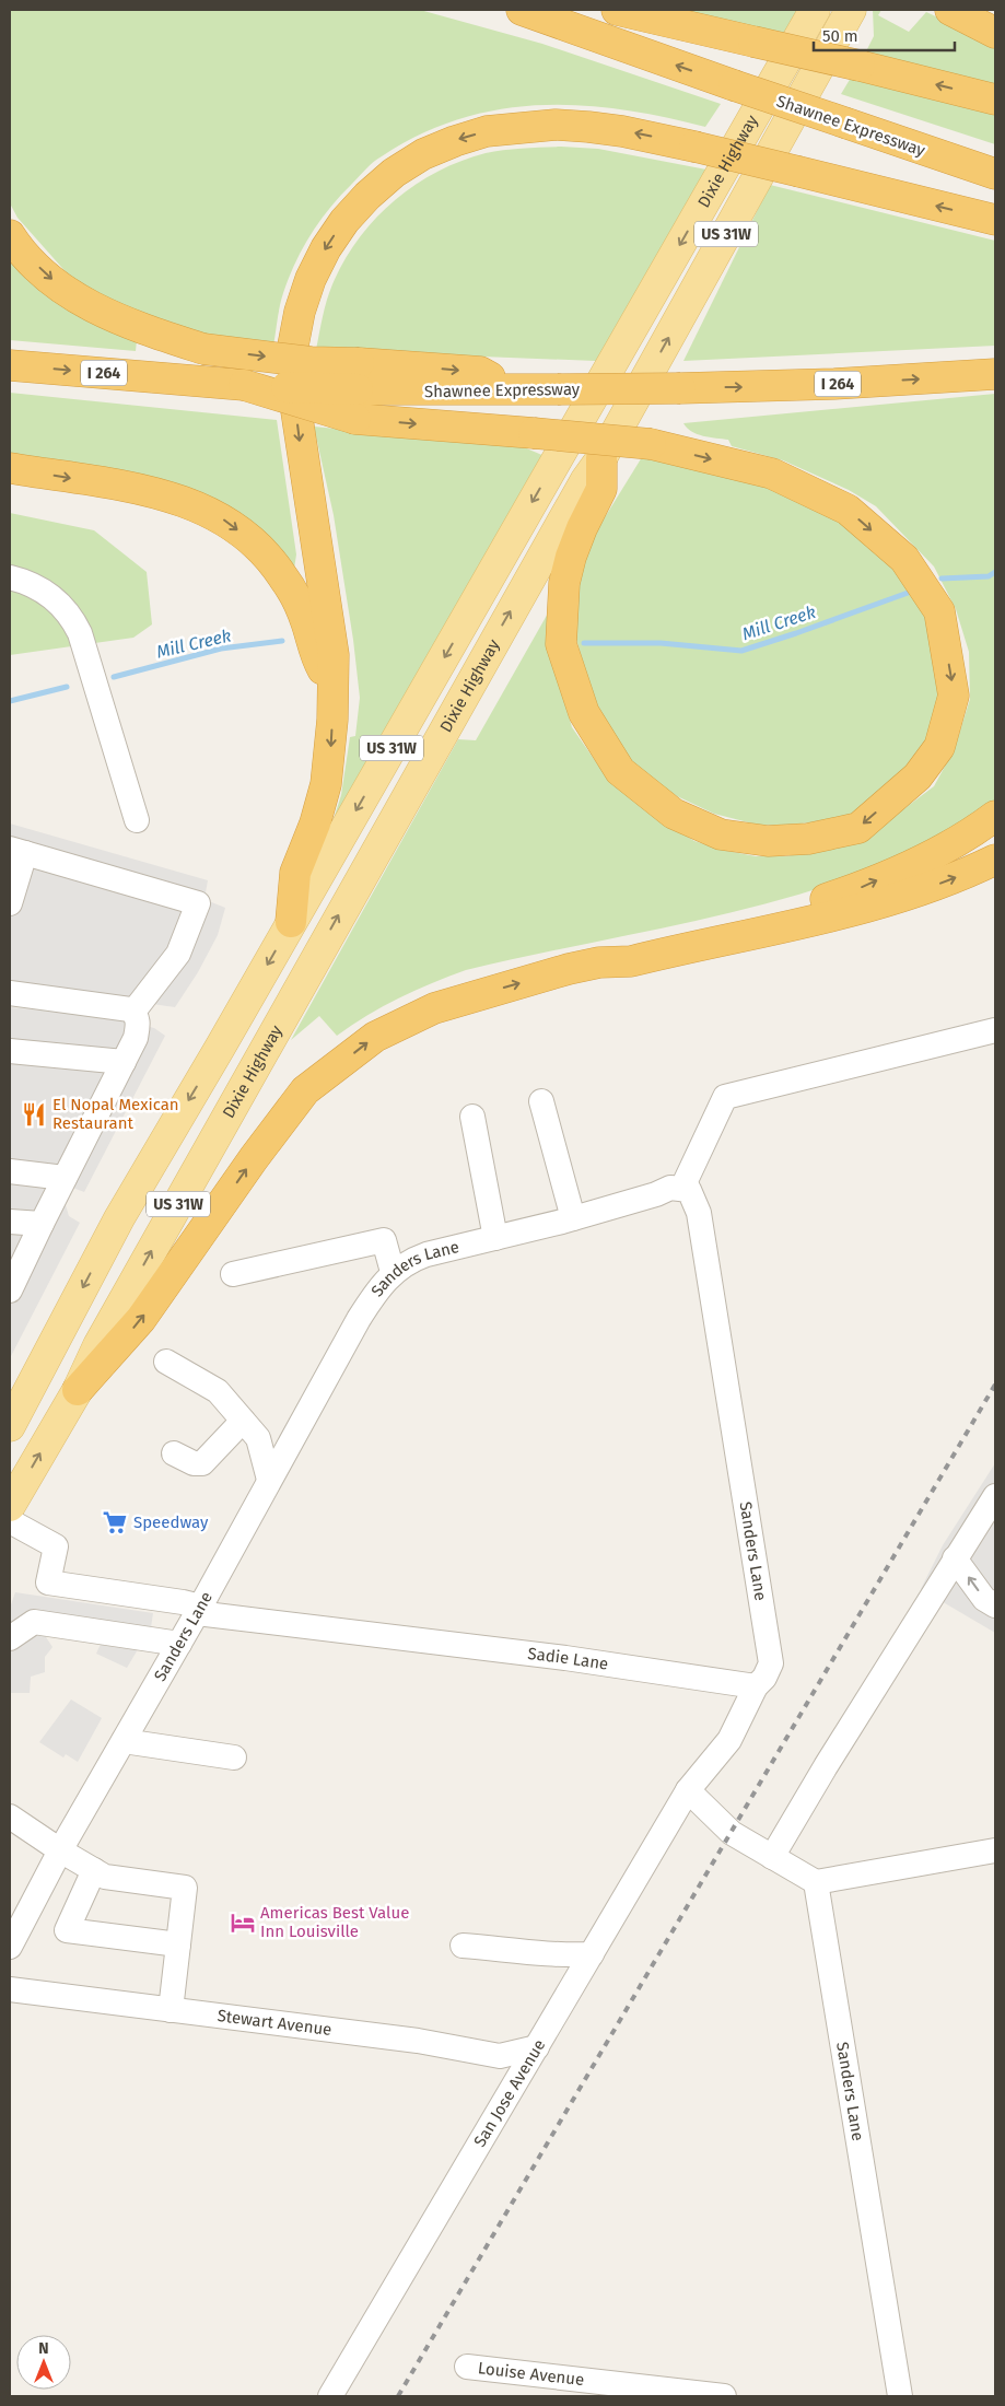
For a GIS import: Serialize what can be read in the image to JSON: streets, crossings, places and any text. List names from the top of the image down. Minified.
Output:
{"streets":{"highway":["Shawnee Expressway","I 264"],"main road":["Dixie Highway","US 31W"],"street":["Sanders Lane","Sadie Lane","Stewart Avenue","San Jose Avenue","Louise Avenue"]},"crossings":[["Sanders Lane","Sadie Lane"],["Stewart Avenue","San Jose Avenue"]],"water":["Mill Creek"],"places":{"restaurant":["El Nopal Mexican Restaurant"],"supermarket":["Speedway"],"hotel":["Americas Best Value Inn Louisville"]},"scale_bar":"50 m","north":"top"}
